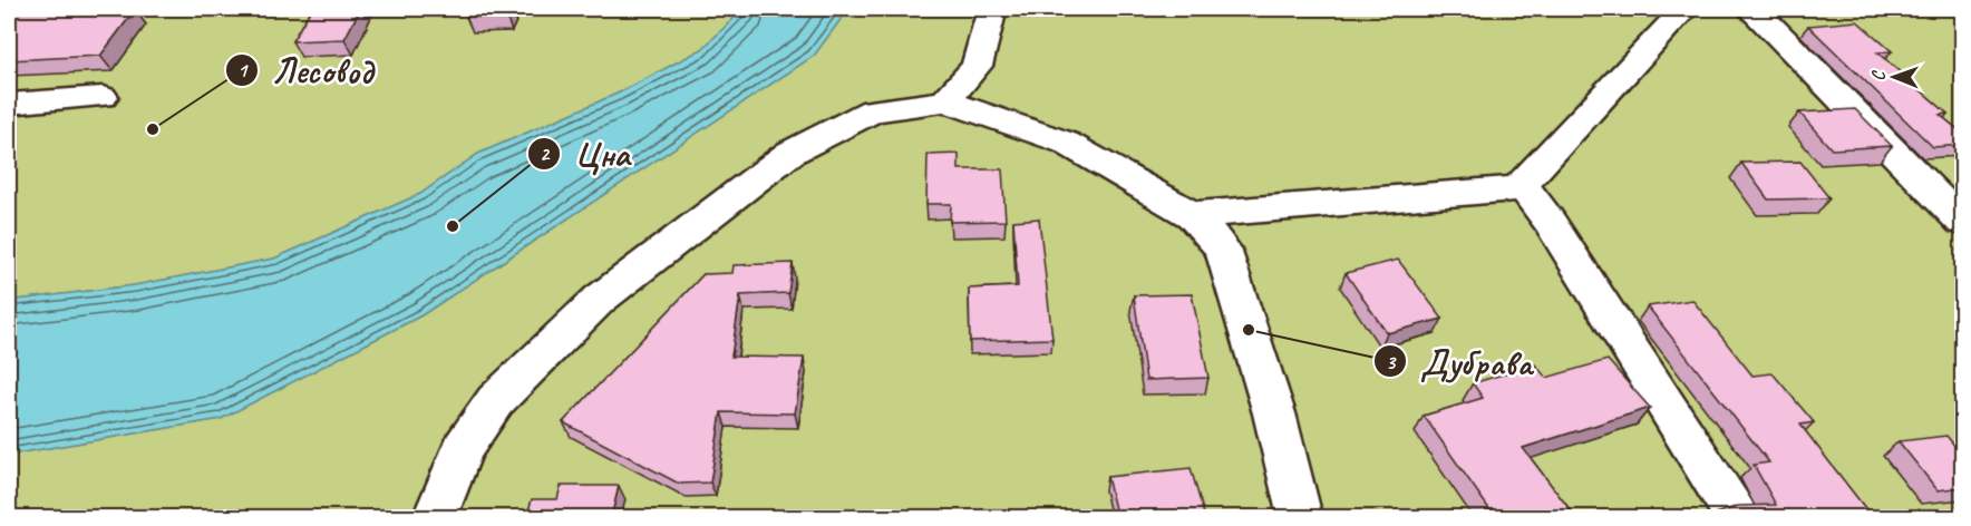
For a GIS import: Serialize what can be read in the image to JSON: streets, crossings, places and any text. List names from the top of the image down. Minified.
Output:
{"places":["Лесовод","Цна","Дубрава"],"north":"left"}
